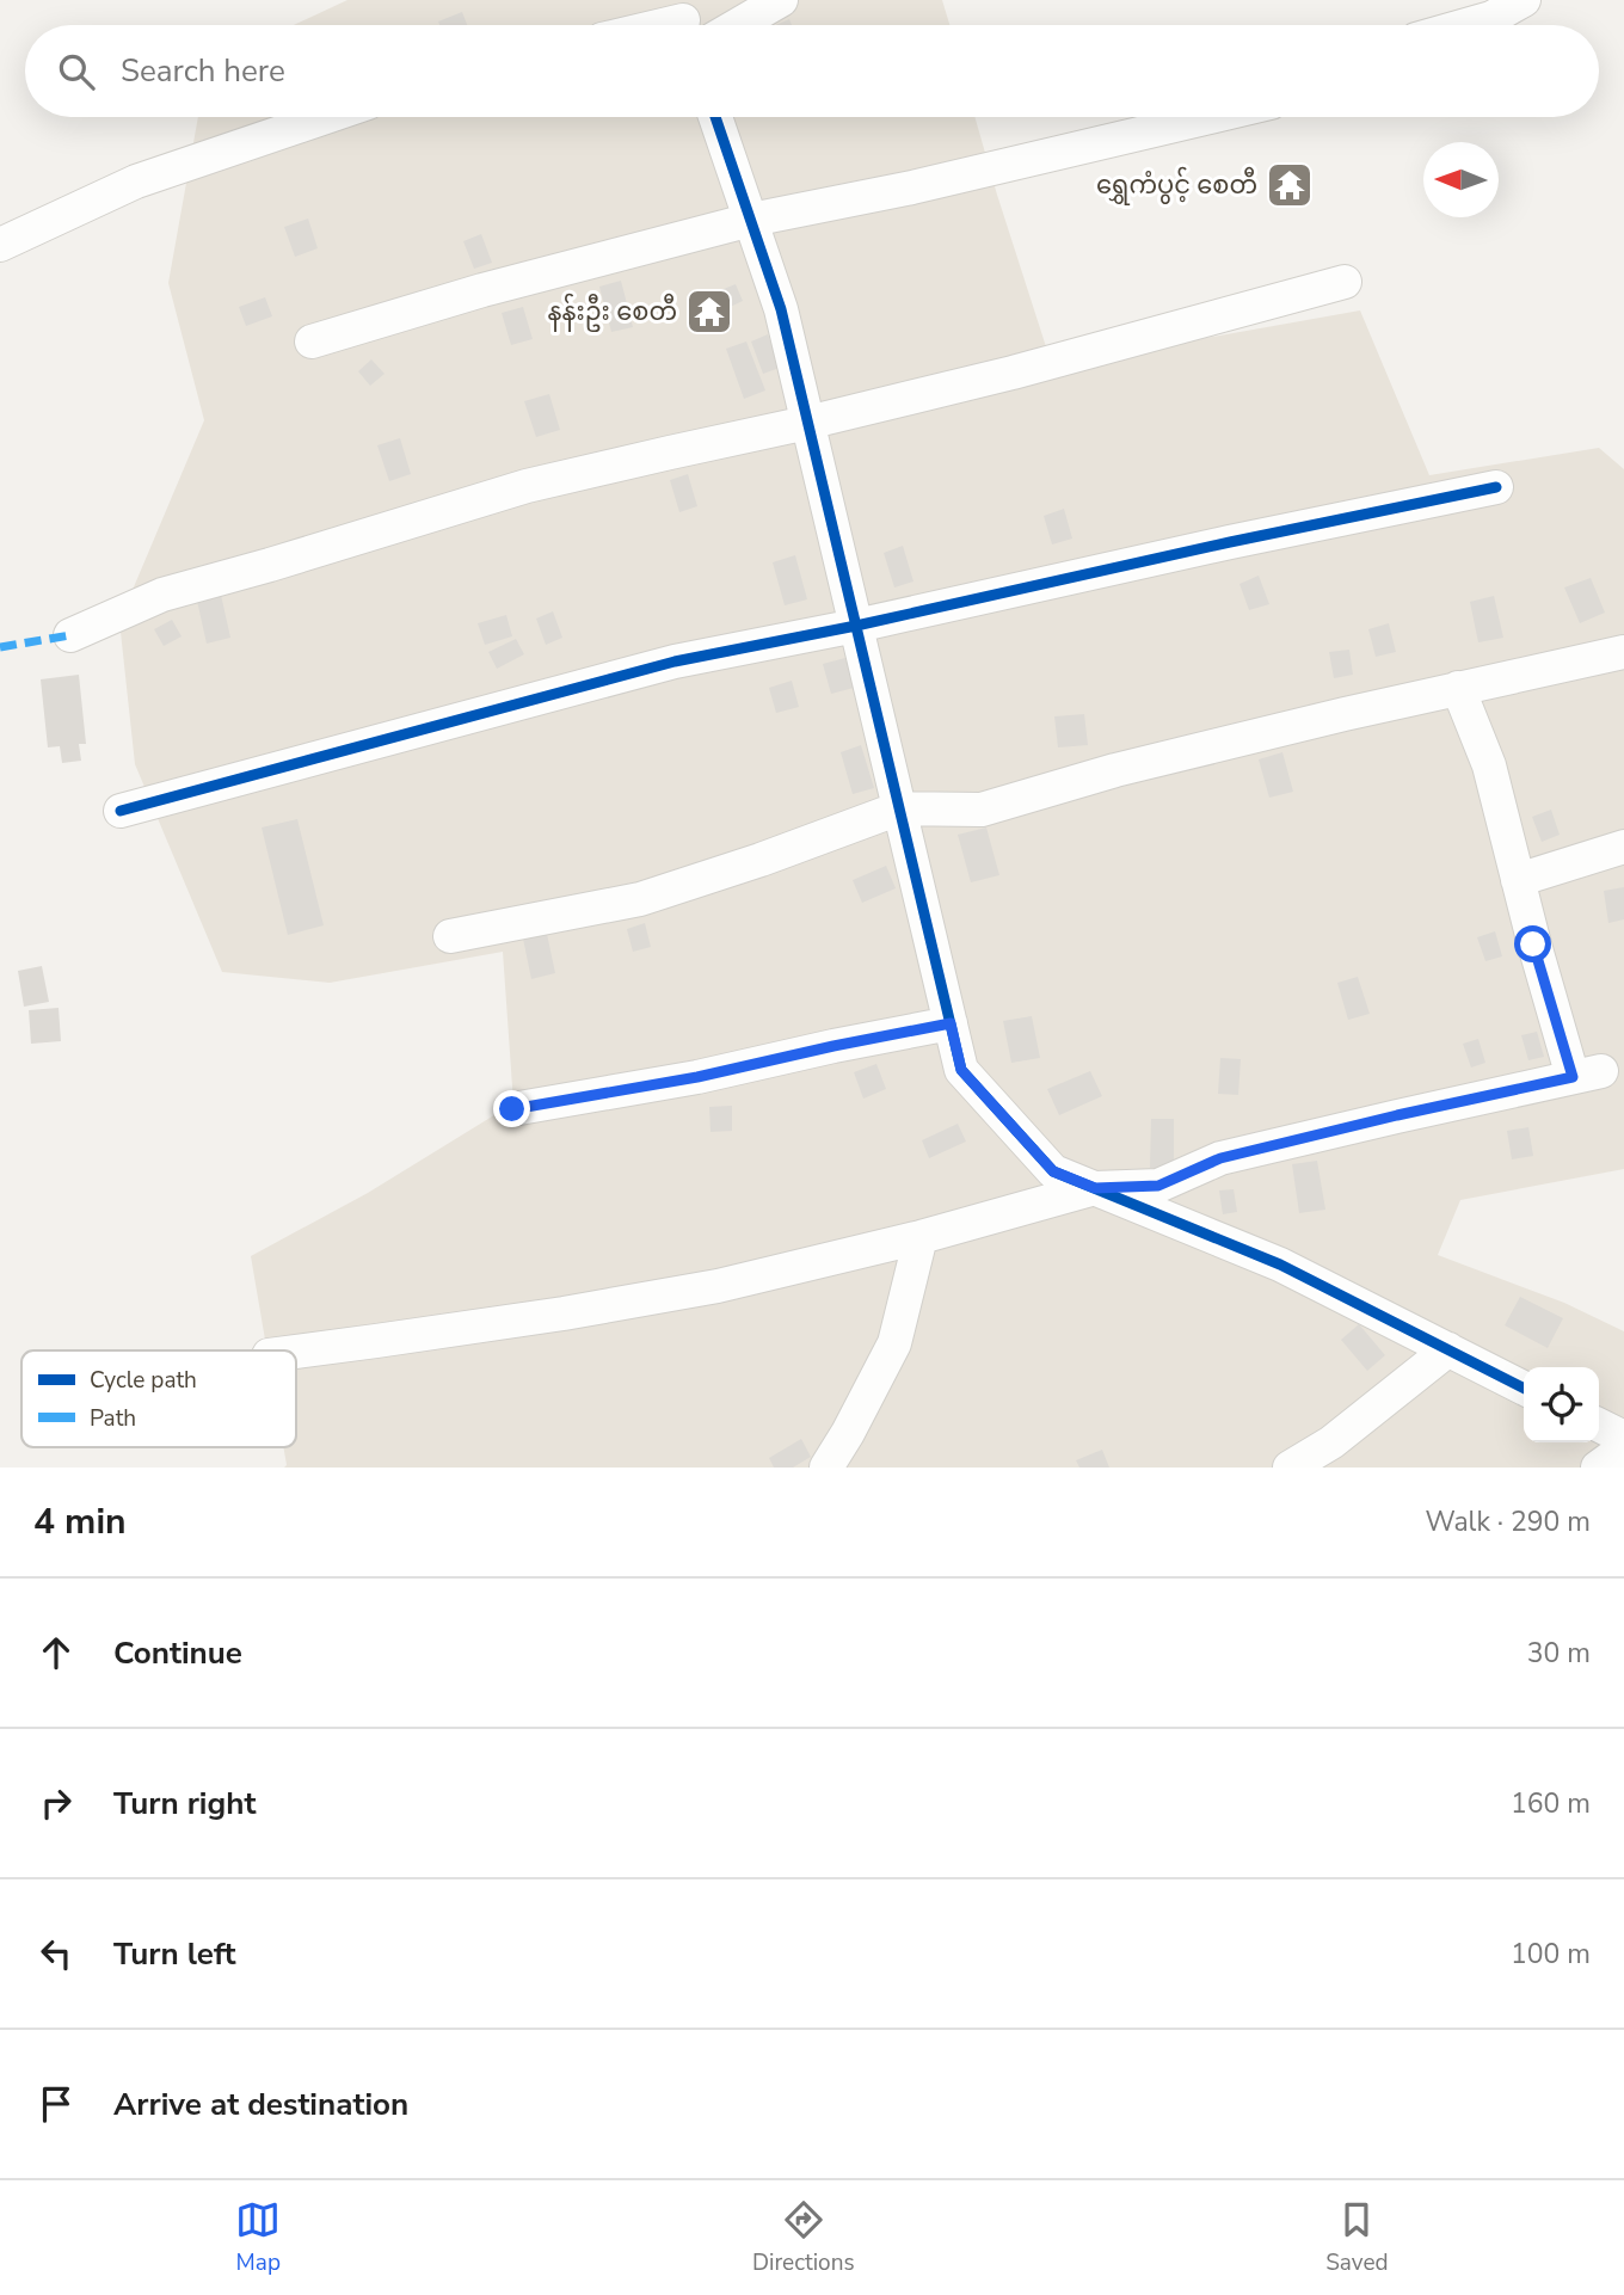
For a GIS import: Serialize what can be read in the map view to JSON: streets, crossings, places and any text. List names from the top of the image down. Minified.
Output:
{"places":{"temple":["ရွှေကံပွင့် စေတီ","နန်းဦး စေတီ"]},"legend":["Cycle path","Path"],"north":"left","page":{"search":"Search here","heading":["4 min","Walk · 290 m"],"list":[["Continue","30 m"],["Turn right","160 m"],["Turn left","100 m"],"Arrive at destination"],"nav":["Map","Directions","Saved"]}}
